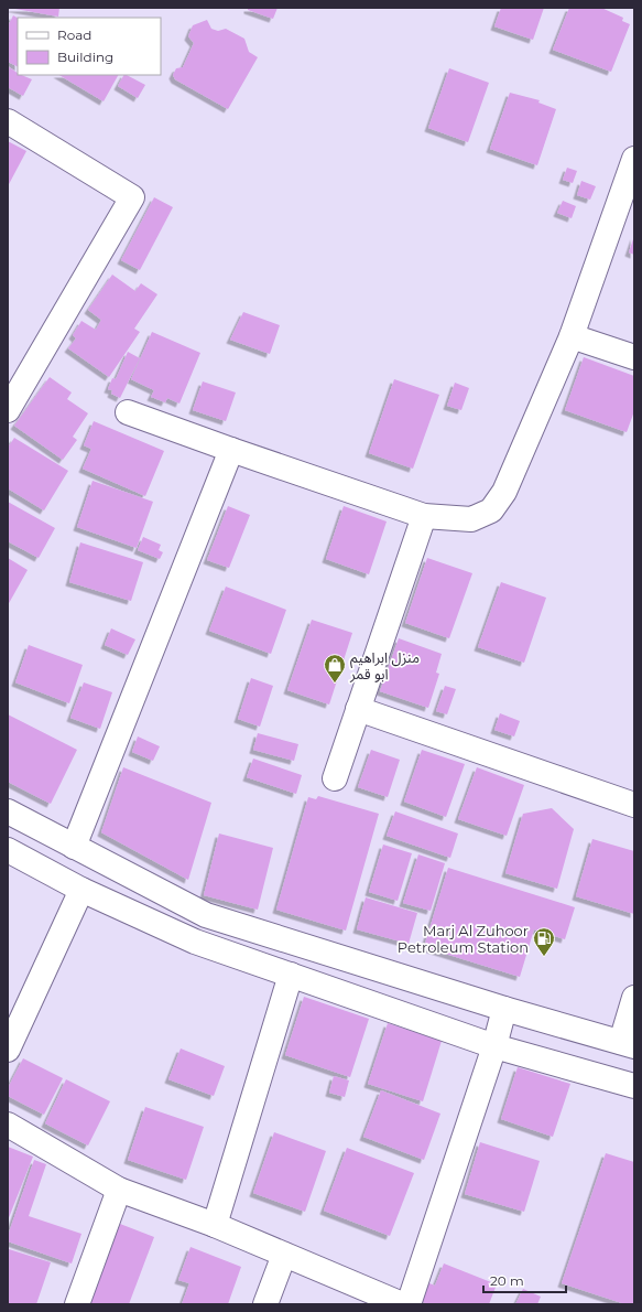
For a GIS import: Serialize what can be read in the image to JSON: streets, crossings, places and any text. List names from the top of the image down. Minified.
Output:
{"places":{"shop":["منزل ابراهيم ابو قمر"],"fuel station":["Marj Al Zuhoor Petroleum Station"]},"legend":["Road","Building"],"scale_bar":"20 m"}
